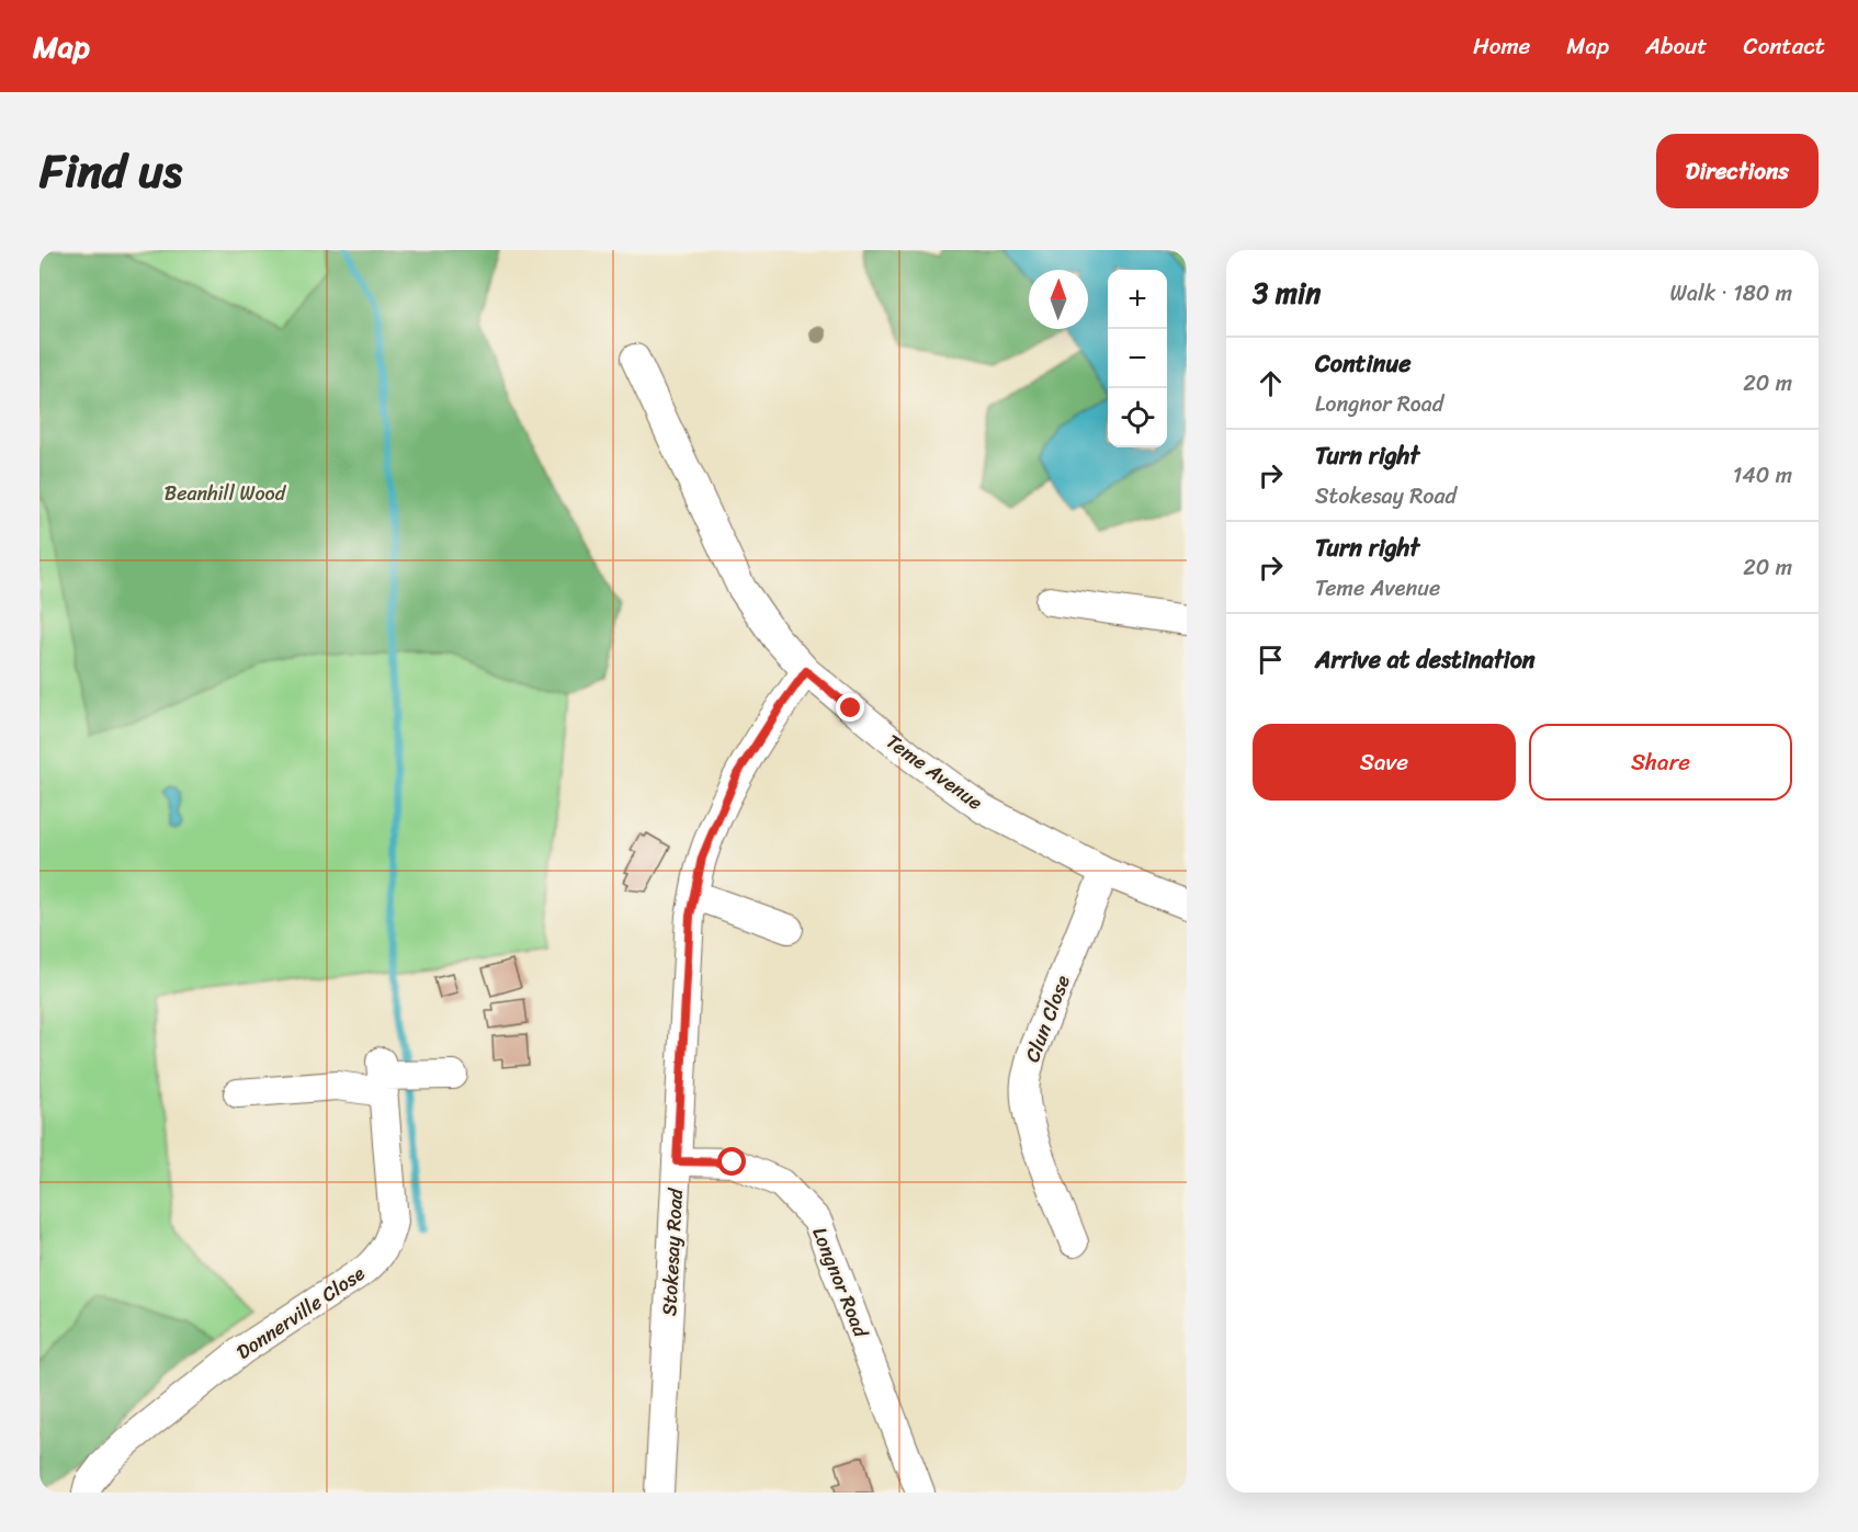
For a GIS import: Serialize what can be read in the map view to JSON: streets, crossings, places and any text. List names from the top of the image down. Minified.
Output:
{"streets":{"street":["Teme Avenue","Clun Close","Stokesay Road","Longnor Road","Donnerville Close"]},"crossings":[["Teme Avenue","Clun Close"],["Teme Avenue","Stokesay Road"],["Stokesay Road","Longnor Road"]],"parks":["Beanhill Wood"],"north":"top","page":{"header":"Map","nav":["Home","Map","About","Contact"],"title":"Find us","buttons":["Directions",["Save","Share"]],"heading":["3 min","Walk · 180 m"],"map_buttons":["+","−"],"list":[["Continue","Longnor Road","20 m"],["Turn right","Stokesay Road","140 m"],["Turn right","Teme Avenue","20 m"],"Arrive at destination"]}}
